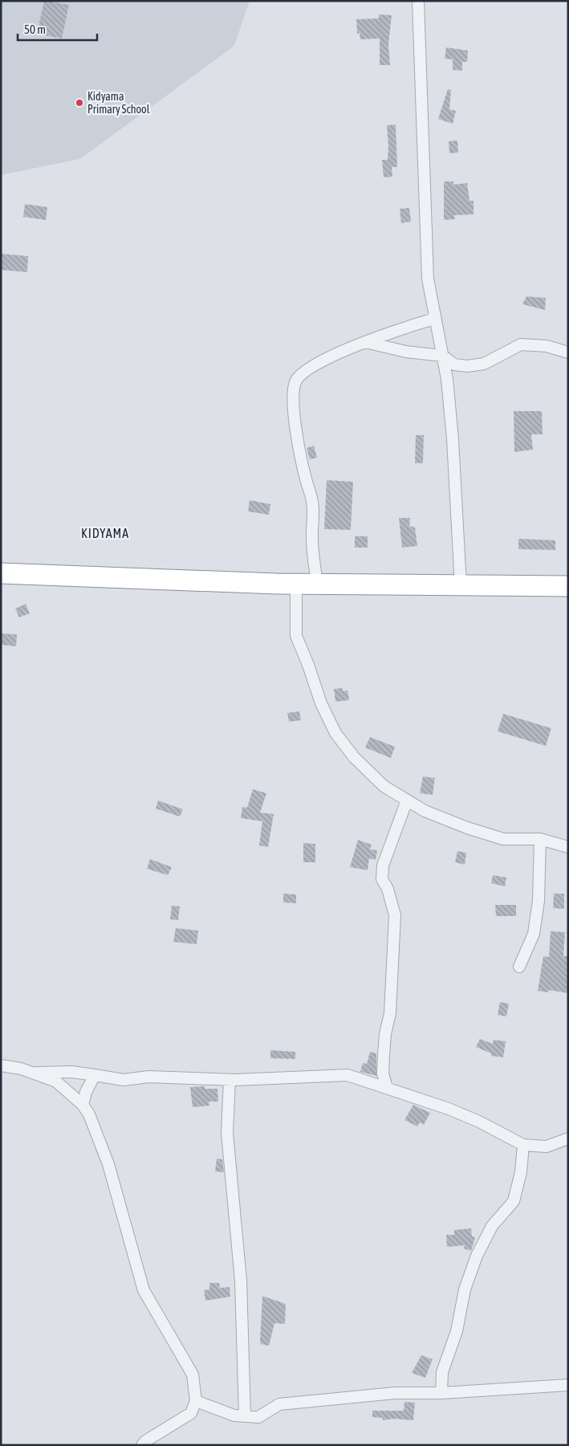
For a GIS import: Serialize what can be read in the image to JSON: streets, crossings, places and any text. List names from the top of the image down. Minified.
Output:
{"districts":["KIDYAMA"],"places":["Kidyama Primary School"],"scale_bar":"50 m"}
